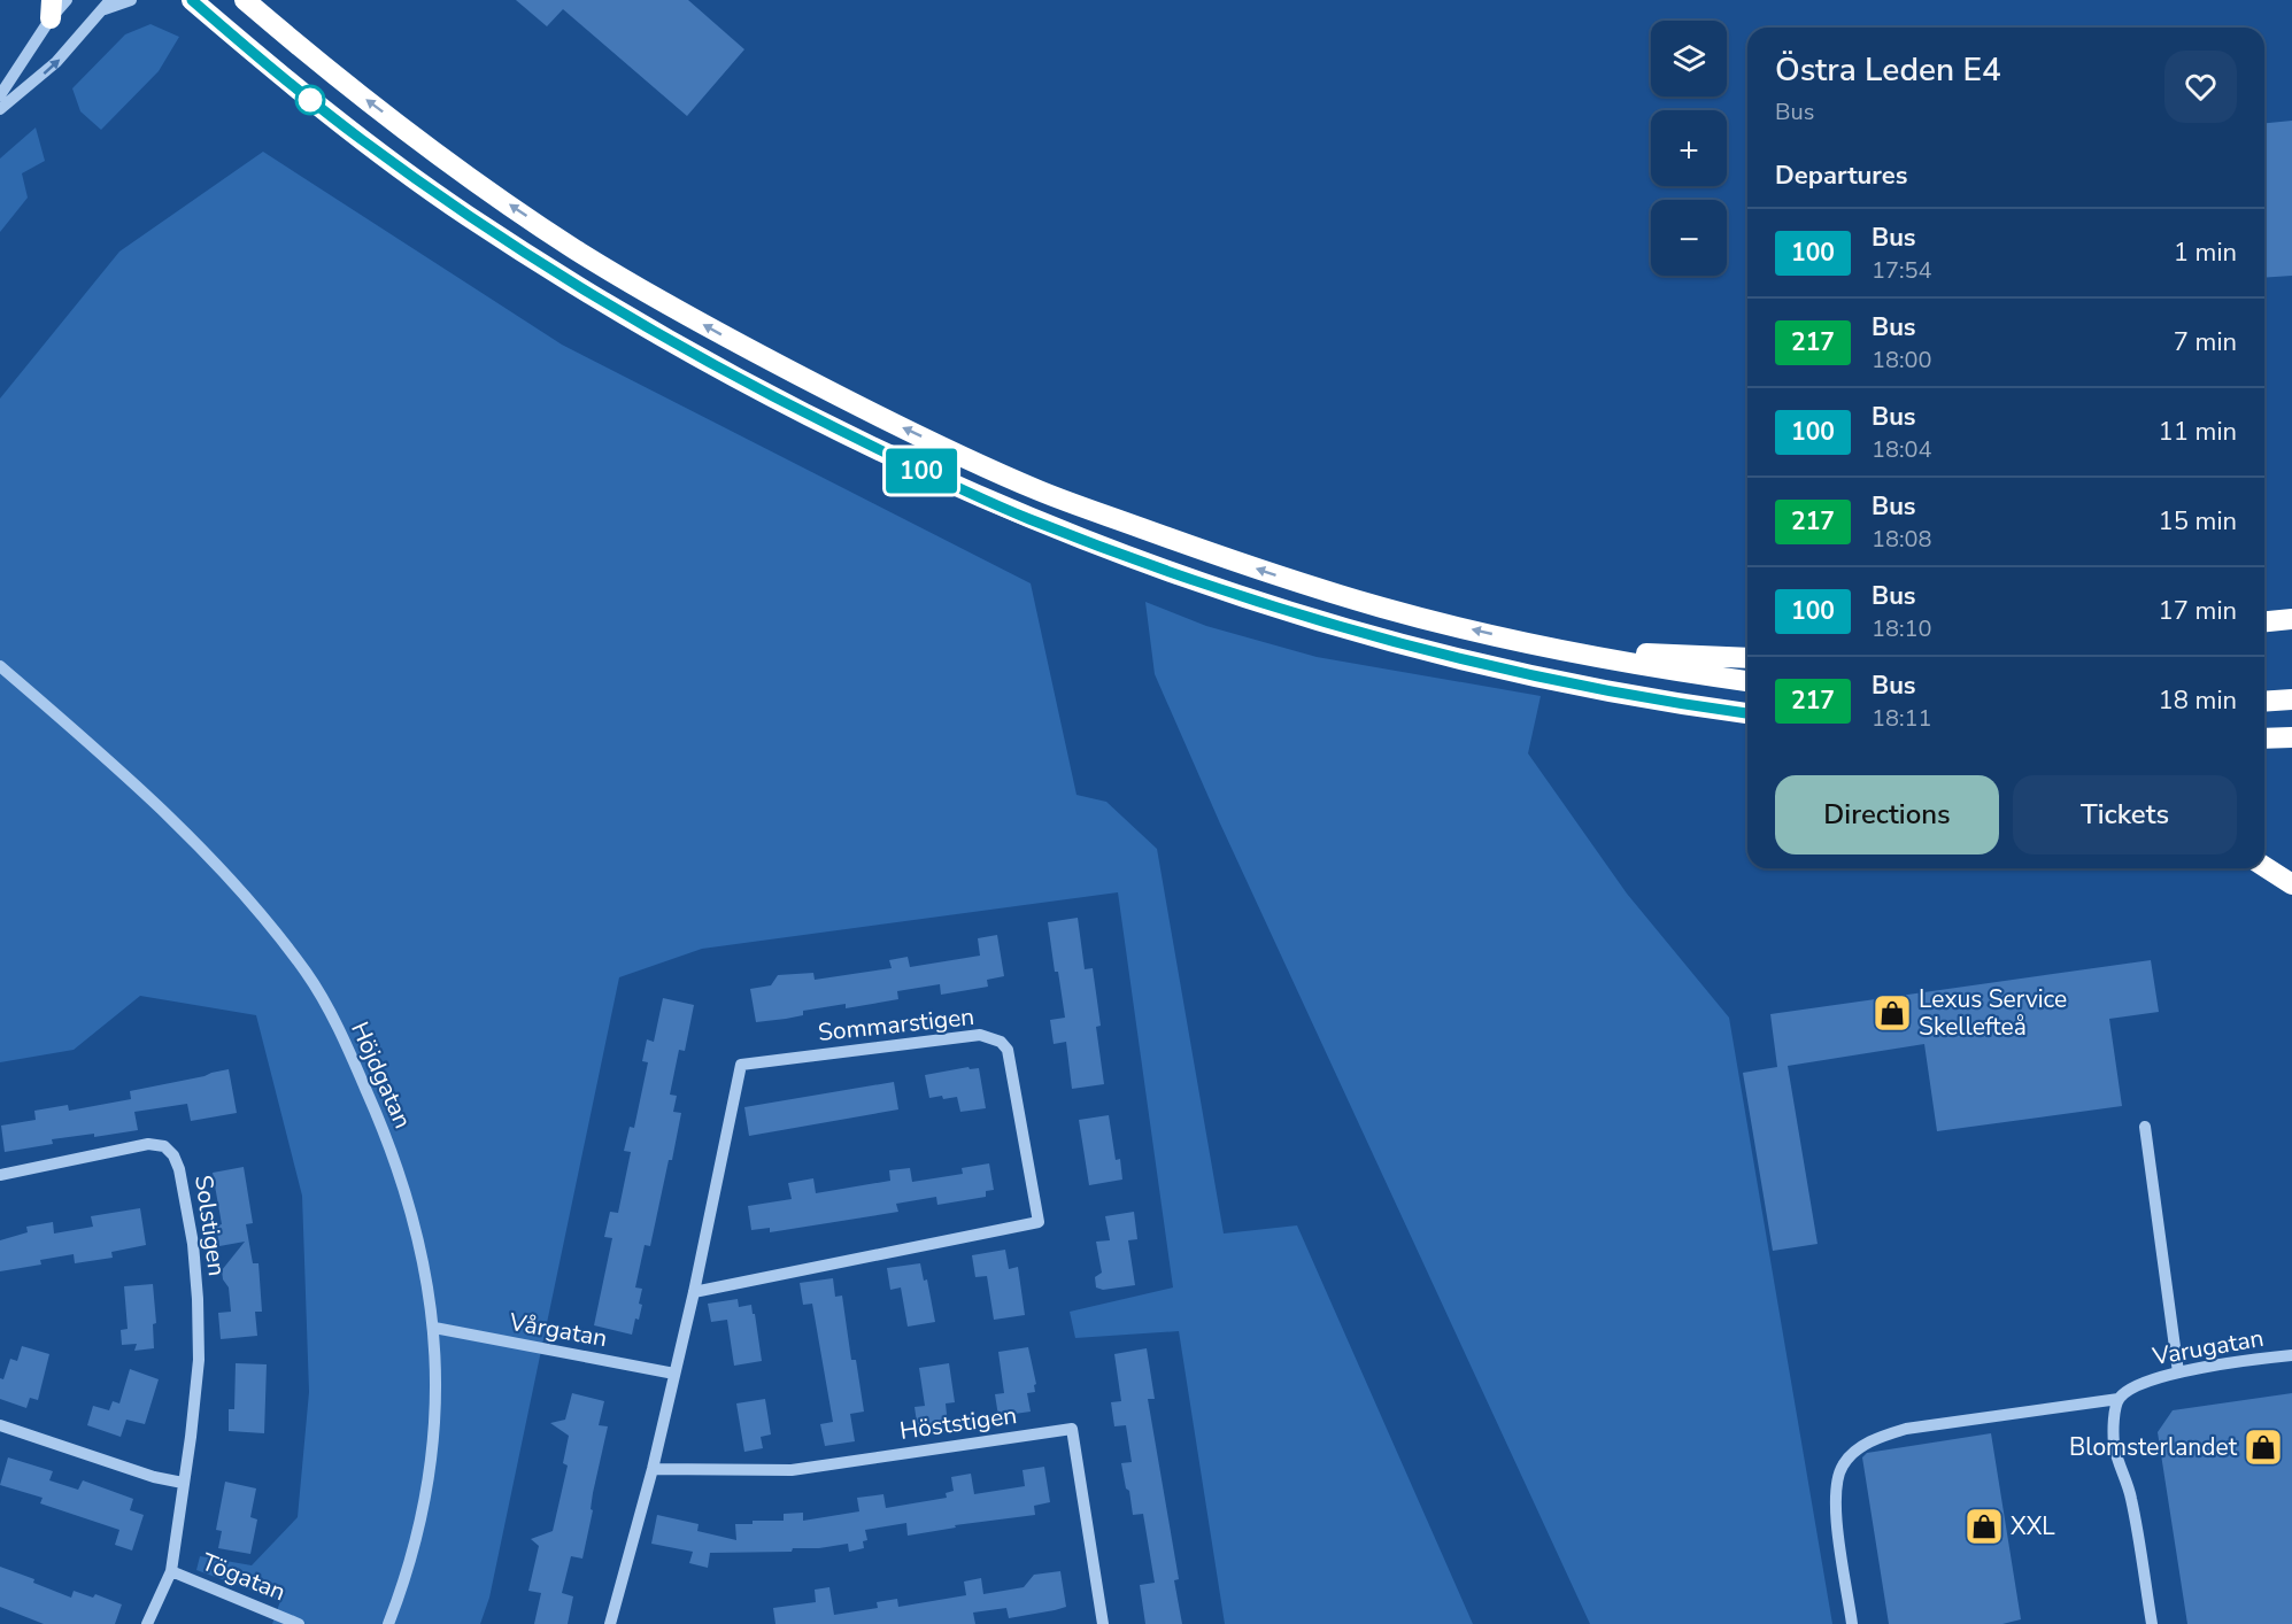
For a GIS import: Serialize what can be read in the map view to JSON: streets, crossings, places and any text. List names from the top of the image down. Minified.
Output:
{"streets":{"street":["Sommarstigen","Höjdgatan","Solstigen","Vårgatan","Varugatan","Höststigen","Tögatan"]},"crossings":[["Sommarstigen","Vårgatan"],["Höjdgatan","Vårgatan"],["Solstigen","Tögatan"]],"places":{"shop":["Lexus Service Skellefteå","Blomsterlandet","XXL"]},"lines":["bus line 100"],"page":{"on_map":"100","map_buttons":["+","−"],"heading":[["Östra Leden E4","Bus"],"Departures"],"list":[{"mark":"100","name":"Bus","note":"17:54","value":"1 min"},{"mark":"217","name":"Bus","note":"18:00","value":"7 min"},{"mark":"100","name":"Bus","note":"18:04","value":"11 min"},{"mark":"217","name":"Bus","note":"18:08","value":"15 min"},{"mark":"100","name":"Bus","note":"18:10","value":"17 min"},{"mark":"217","name":"Bus","note":"18:11","value":"18 min"}],"buttons":["Directions","Tickets"]}}
